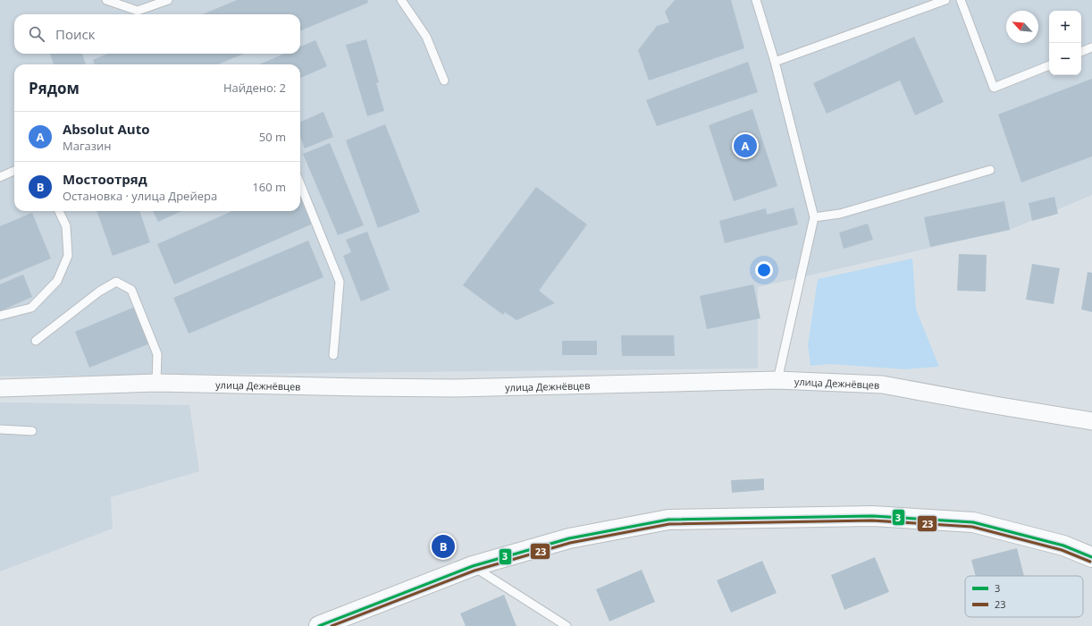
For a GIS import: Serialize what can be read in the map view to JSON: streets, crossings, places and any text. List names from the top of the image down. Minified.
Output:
{"streets":{"street":["улица Дежнёвцев"]},"lines":["transit line 3","transit line 23"],"legend":["3","23"],"north":"top left","page":{"map_buttons":["+","−"],"search":"Поиск","heading":["Рядом","Найдено: 2"],"list":[{"mark":"A","name":"Absolut Auto","note":"Магазин","value":"50 m"},{"mark":"B","name":"Мостоотряд","note":"Остановка · улица Дрейера","value":"160 m"}],"pins":["A","B"]}}
